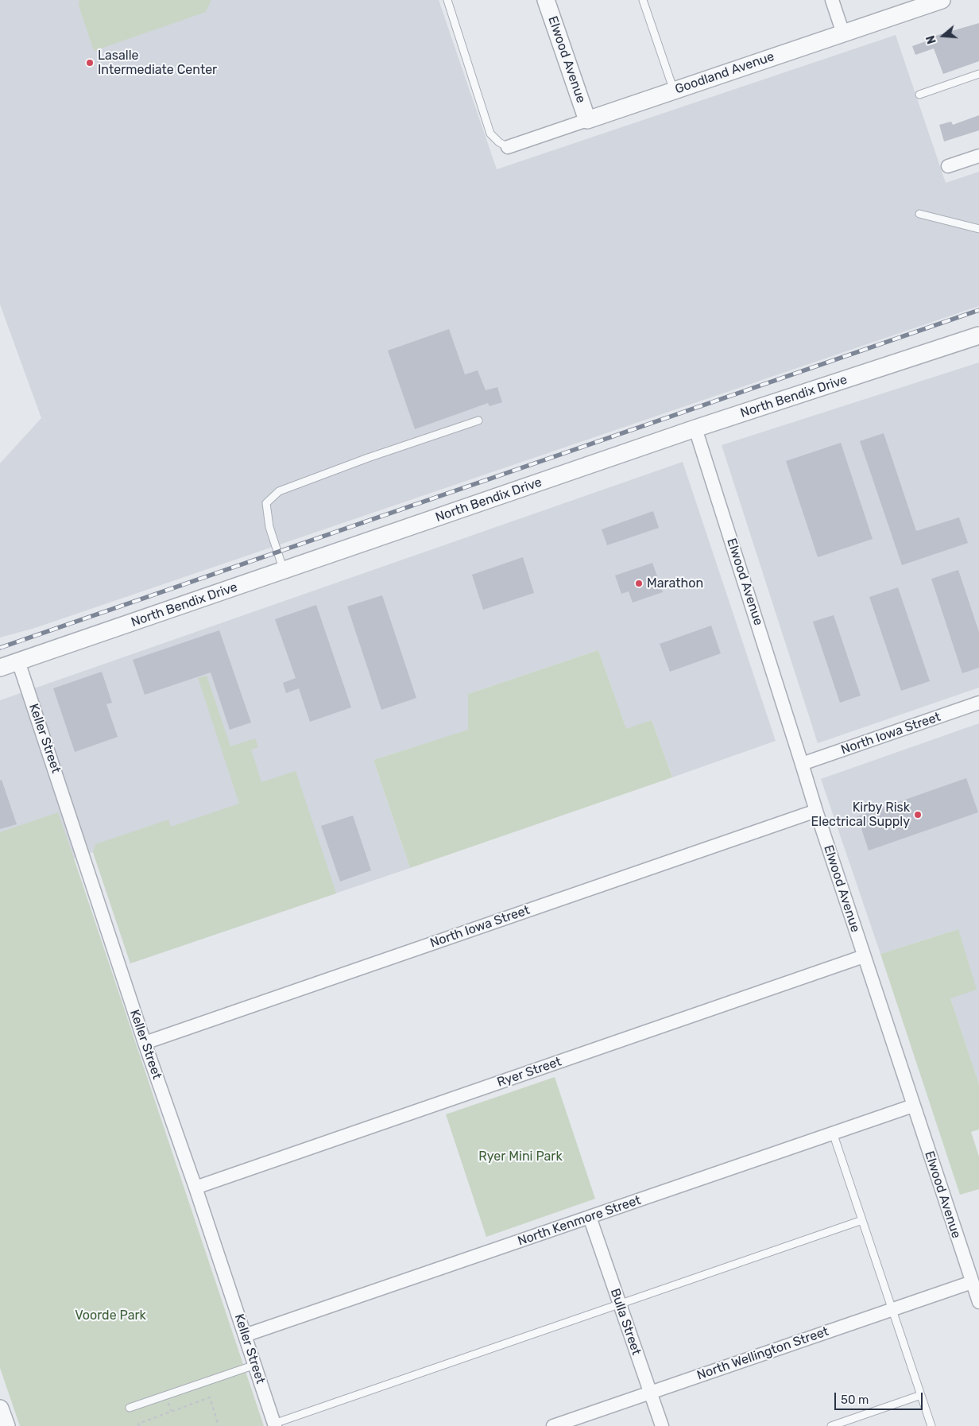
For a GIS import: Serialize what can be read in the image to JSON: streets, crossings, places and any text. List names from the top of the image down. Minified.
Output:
{"streets":{"street":["Elwood Avenue","Goodland Avenue","North Bendix Drive","North Iowa Street","Keller Street","Ryer Street","North Kenmore Street","Bulla Street","North Wellington Street"]},"crossings":[["Elwood Avenue","Goodland Avenue"],["Elwood Avenue","North Bendix Drive"],["Elwood Avenue","North Iowa Street"],["Elwood Avenue","Ryer Street"],["Elwood Avenue","North Kenmore Street"],["Elwood Avenue","North Wellington Street"],["North Bendix Drive","Keller Street"],["North Iowa Street","Keller Street"],["Keller Street","Ryer Street"],["Keller Street","North Kenmore Street"],["North Kenmore Street","Bulla Street"],["Bulla Street","North Wellington Street"]],"parks":["Ryer Mini Park","Voorde Park"],"places":["Lasalle Intermediate Center","Marathon","Kirby Risk Electrical Supply"],"scale_bar":"50 m","north":"left"}
